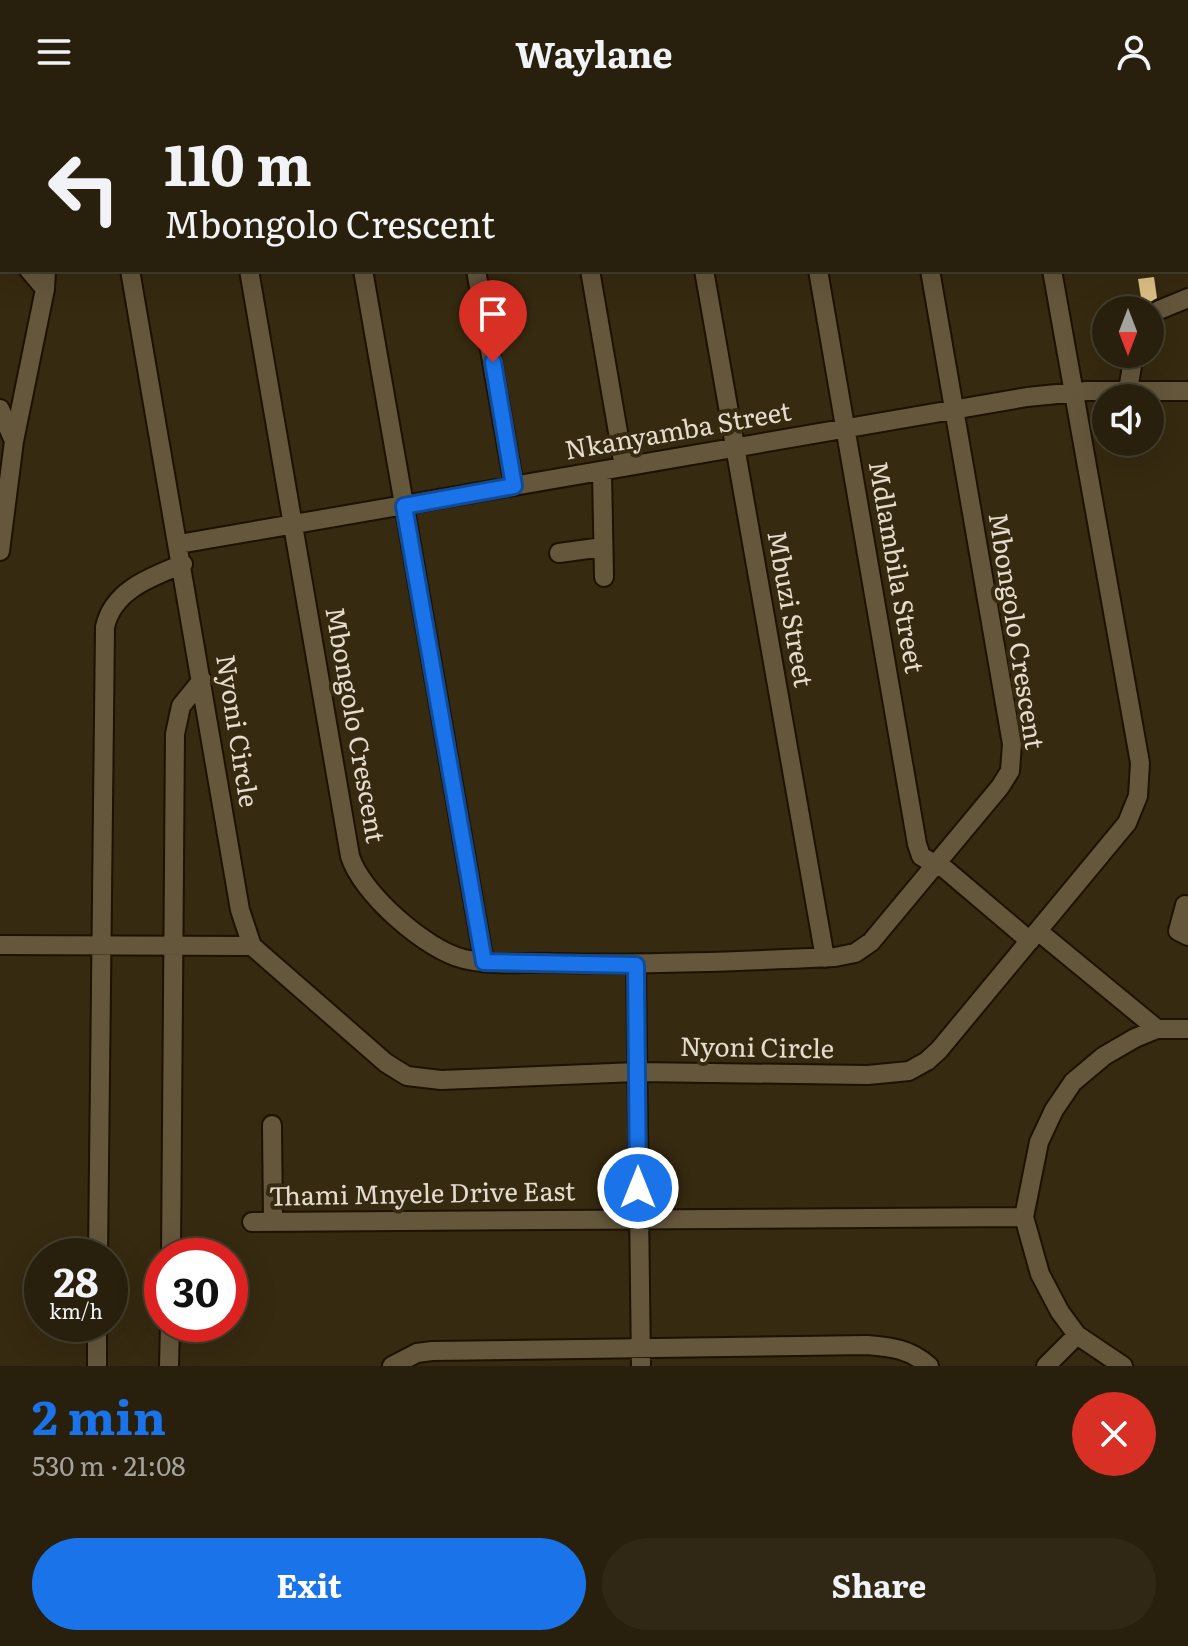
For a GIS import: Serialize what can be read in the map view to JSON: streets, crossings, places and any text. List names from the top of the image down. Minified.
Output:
{"streets":{"street":["Nkanyamba Street","Mdlambila Street","Mbuzi Street","Mbongolo Crescent","Nyoni Circle","Thami Mnyele Drive East"]},"crossings":[["Nkanyamba Street","Mdlambila Street"],["Nkanyamba Street","Mbuzi Street"],["Nkanyamba Street","Mbongolo Crescent"],["Nkanyamba Street","Nyoni Circle"],["Mdlambila Street","Mbongolo Crescent"],["Mbuzi Street","Mbongolo Crescent"]],"north":"bottom","page":{"header":"Waylane","turn":["110 m","Mbongolo Crescent"],"speed":"28 km/h","limit":"30","heading":["2 min","530 m · 21:08"],"buttons":["Exit","Share"]}}
